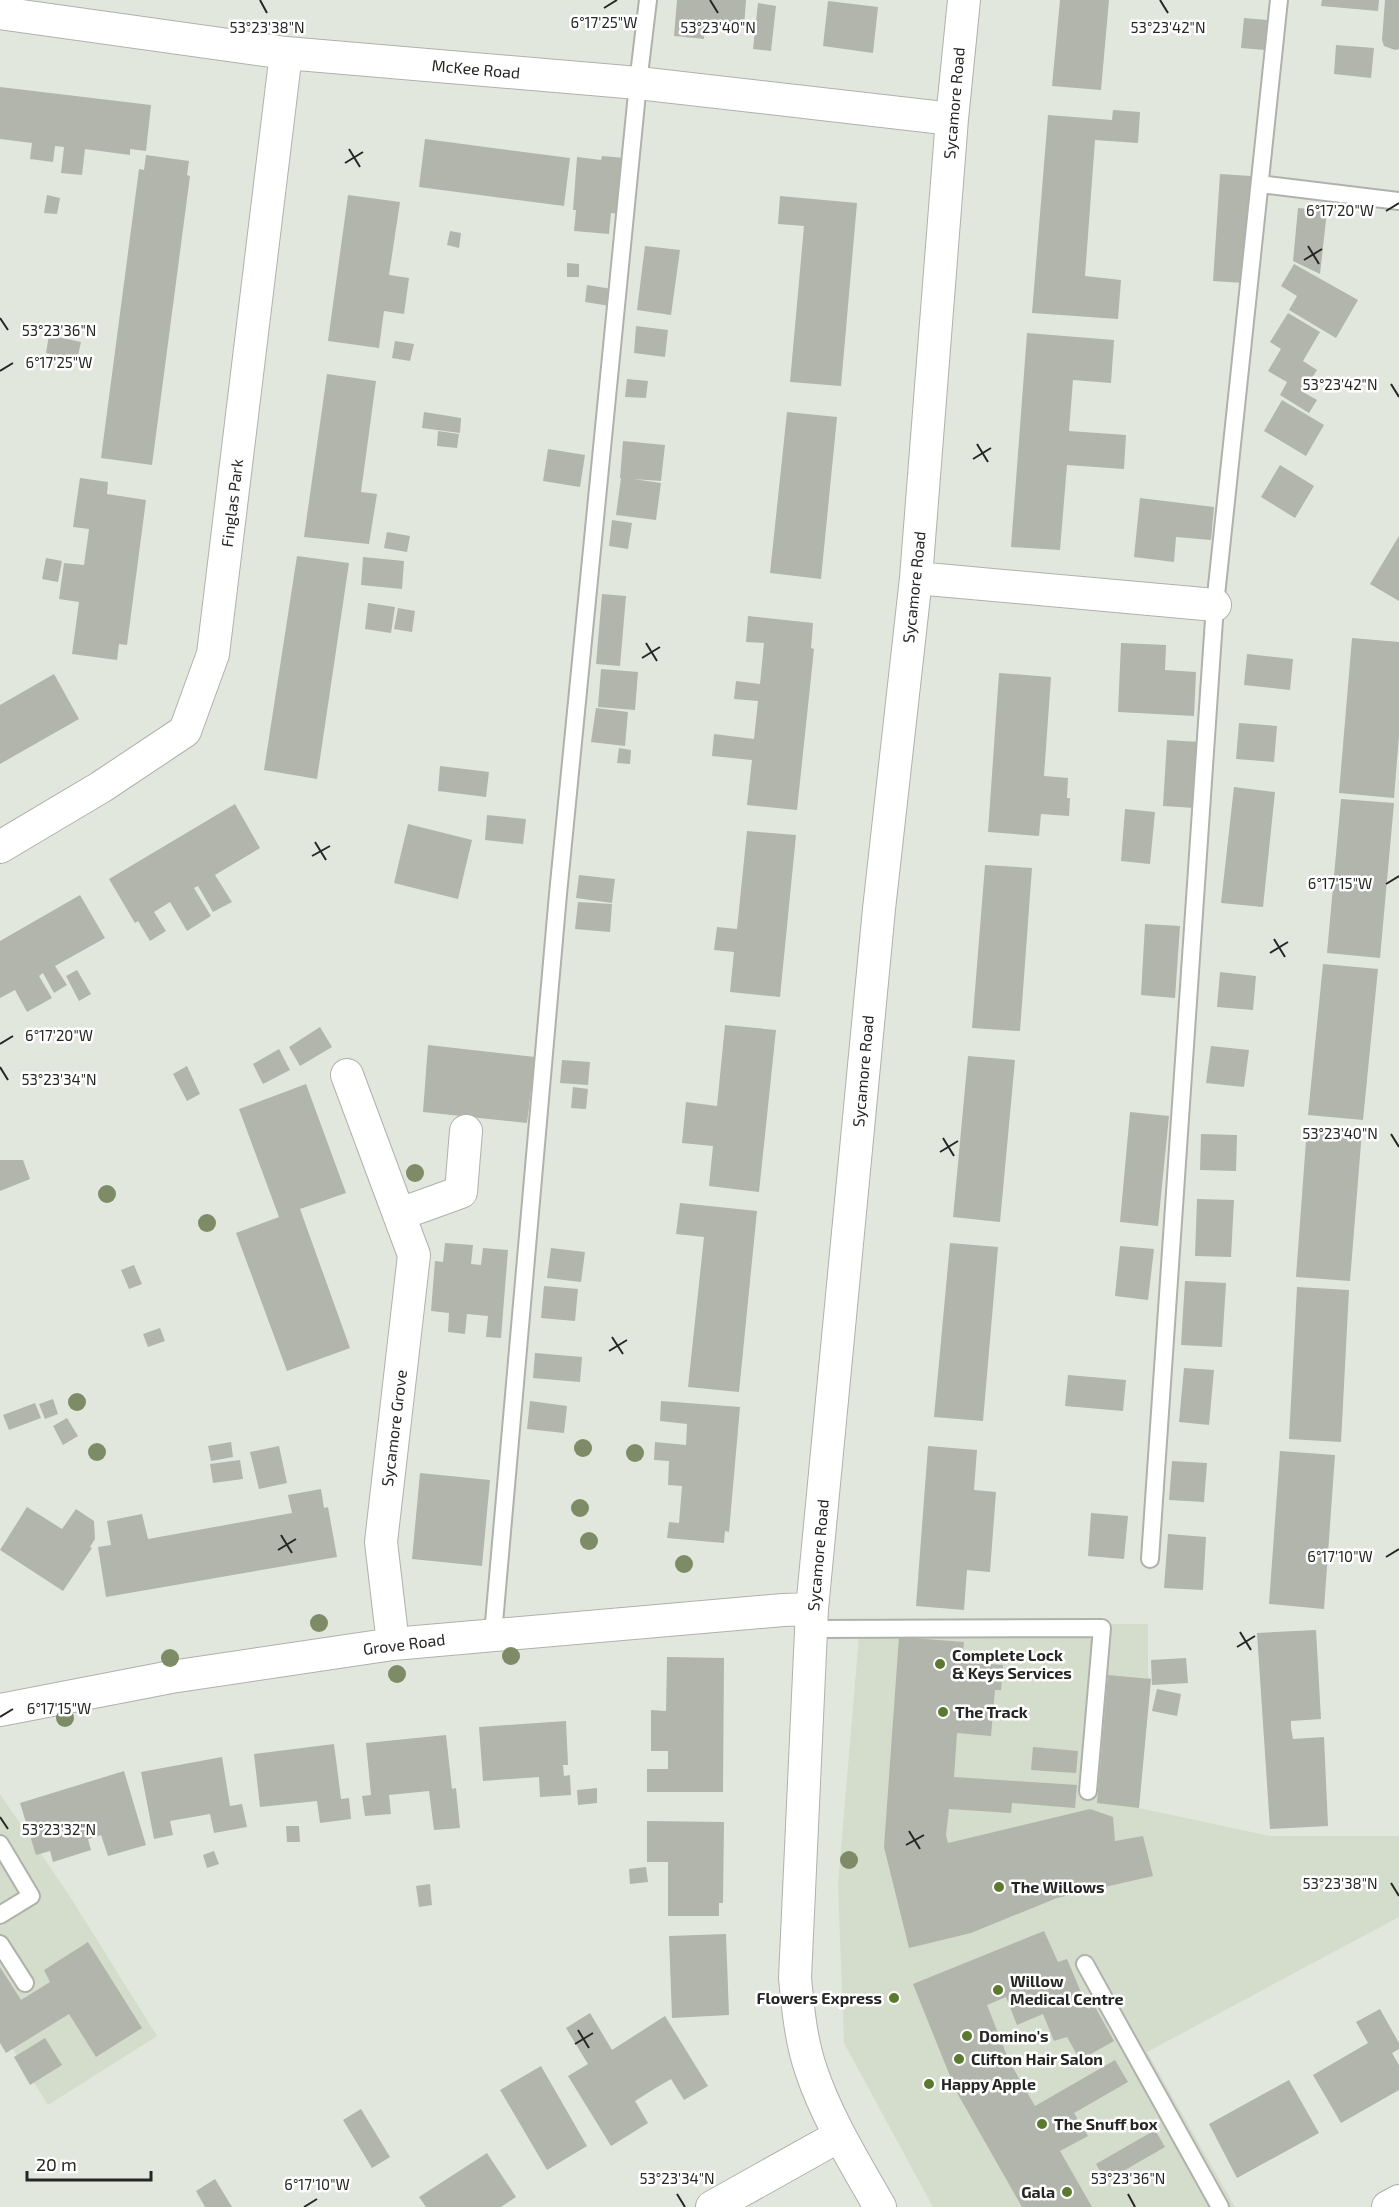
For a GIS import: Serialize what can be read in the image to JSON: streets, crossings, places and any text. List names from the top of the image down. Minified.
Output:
{"streets":{"street":["McKee Road","Sycamore Road","Finglas Park","Sycamore Grove","Grove Road"]},"crossings":[["McKee Road","Sycamore Road"],["McKee Road","Finglas Park"],["Sycamore Road","Grove Road"],["Sycamore Grove","Grove Road"]],"places":["Complete Lock & Keys Services","The Track","The Willows","Willow Medical Centre","Flowers Express","Domino's","Clifton Hair Salon","Happy Apple","The Snuff box","Gala"],"scale_bar":"20 m","coordinates":["6°17'25\"W","53°23'38\"N","53°23'40\"N","53°23'42\"N","6°17'20\"W","53°23'36\"N","6°17'15\"W","53°23'34\"N","6°17'10\"W","53°23'32\"N"]}
